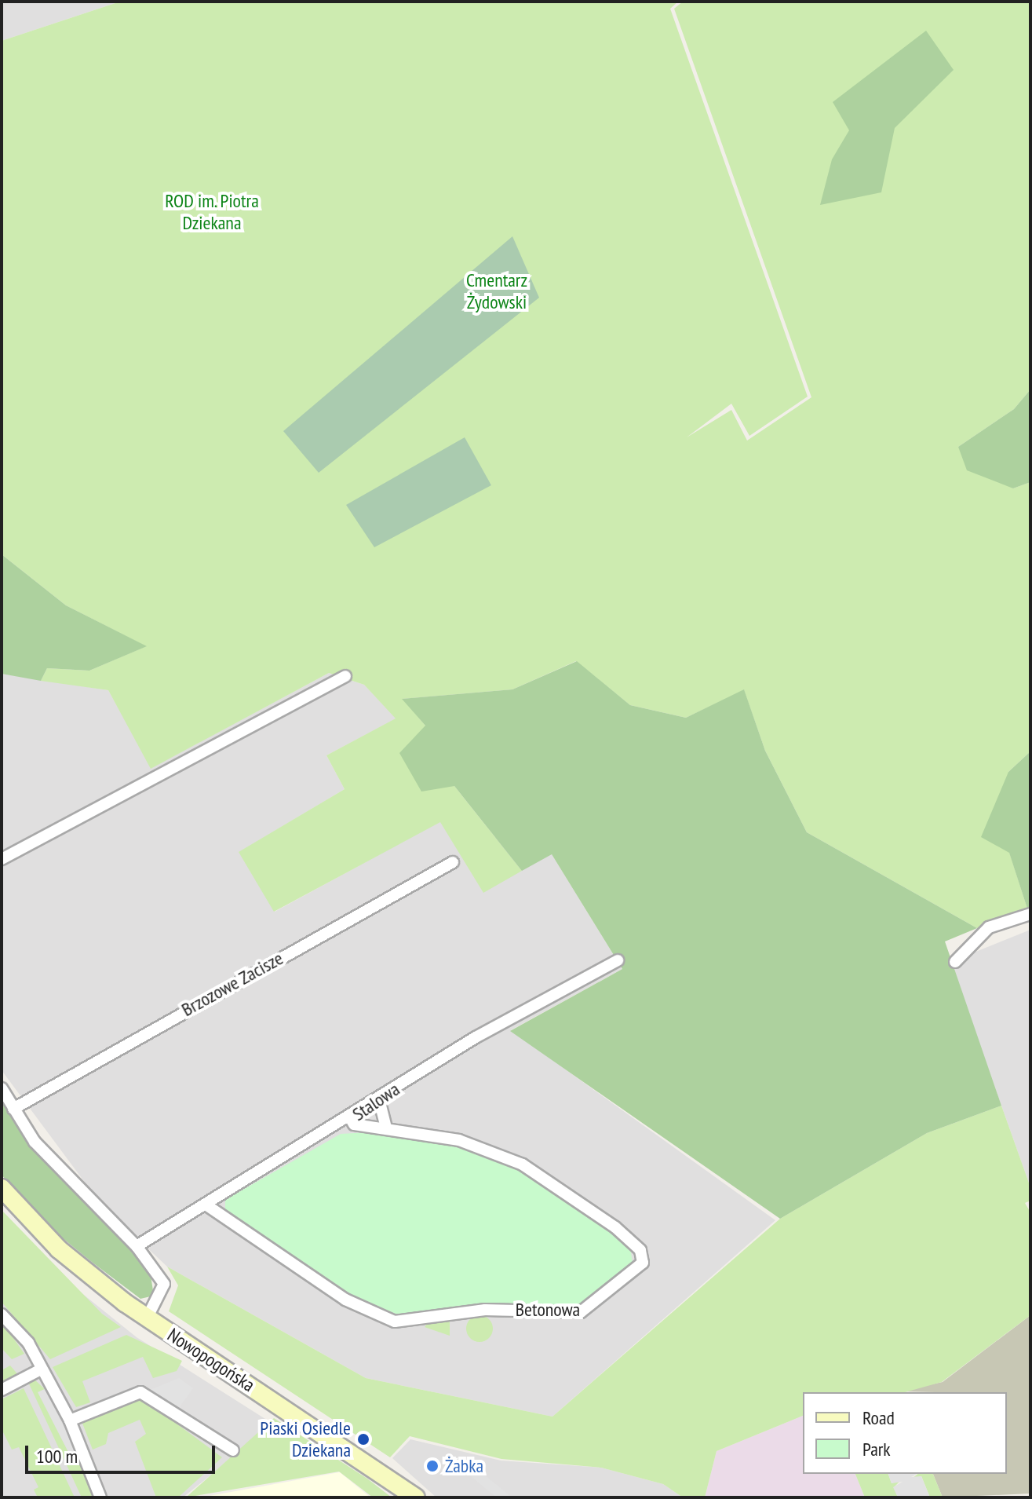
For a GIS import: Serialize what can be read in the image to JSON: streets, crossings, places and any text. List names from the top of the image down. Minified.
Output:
{"streets":{"street":["Brzozowe Zacisze","Stalowa","Betonowa","Nowopogońska"]},"crossings":[["Stalowa","Betonowa"]],"parks":["ROD im. Piotra Dziekana","Cmentarz Żydowski"],"places":["Piaski Osiedle Dziekana","Żabka"],"legend":["Road","Park"],"scale_bar":"100 m"}
